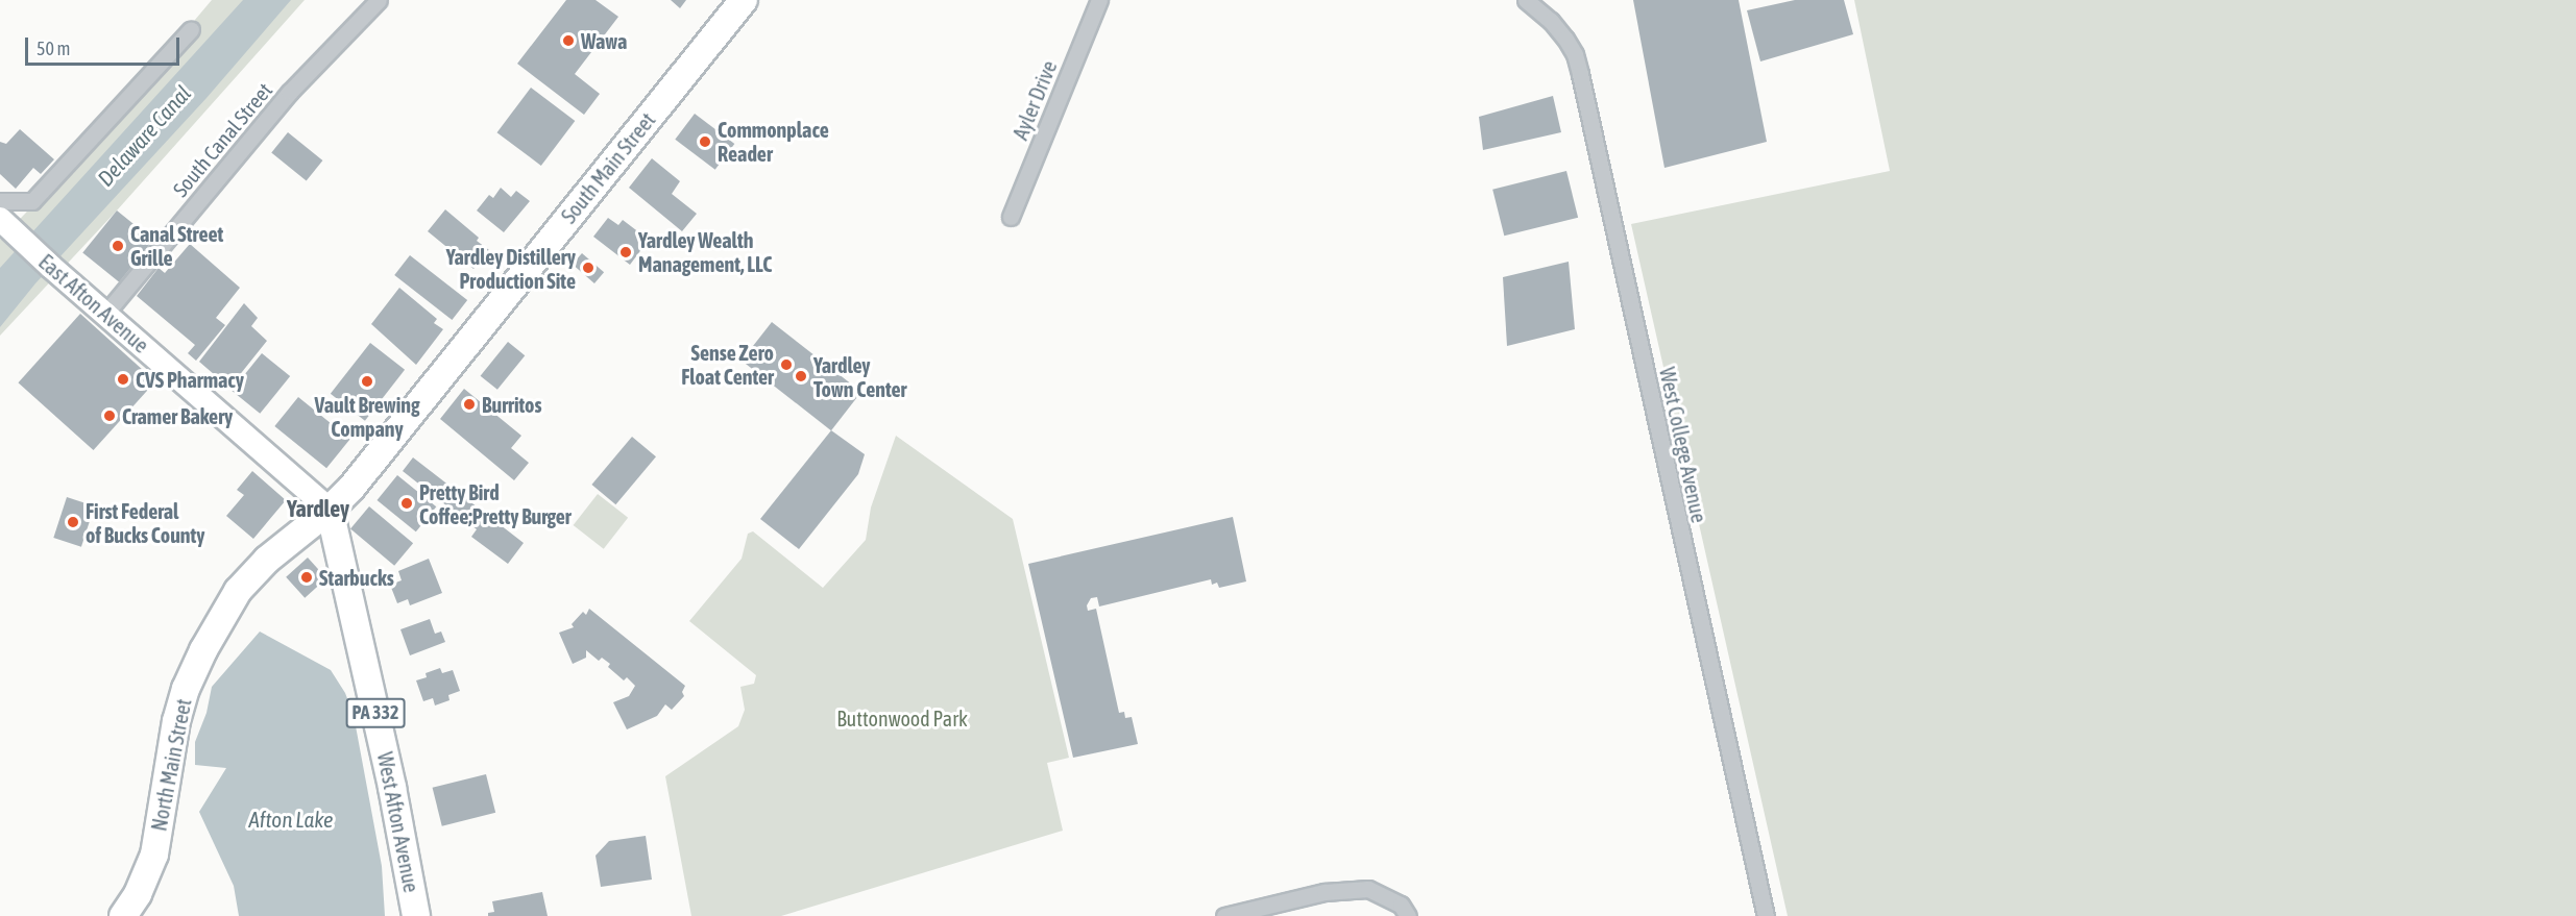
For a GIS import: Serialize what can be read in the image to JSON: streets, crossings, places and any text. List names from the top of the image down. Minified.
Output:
{"streets":{"main road":["South Main Street","East Afton Avenue","PA 332","North Main Street","West Afton Avenue"],"street":["Ayler Drive","South Canal Street","West College Avenue"]},"crossings":[["South Canal Street","East Afton Avenue"],["South Main Street","East Afton Avenue"],["South Main Street","North Main Street"],["South Main Street","West Afton Avenue"],["East Afton Avenue","North Main Street"],["East Afton Avenue","West Afton Avenue"],["North Main Street","West Afton Avenue"]],"districts":["Yardley"],"water":["Delaware Canal","Afton Lake"],"parks":["Buttonwood Park"],"places":["Wawa","Commonplace Reader","Canal Street Grille","Yardley Wealth Management, LLC","Yardley Distillery Production Site","Sense Zero Float Center","Yardley Town Center","CVS Pharmacy","Vault Brewing Company","Burritos","Cramer Bakery","Pretty Bird Coffee;Pretty Burger","First Federal of Bucks County","Starbucks"],"scale_bar":"50 m"}
